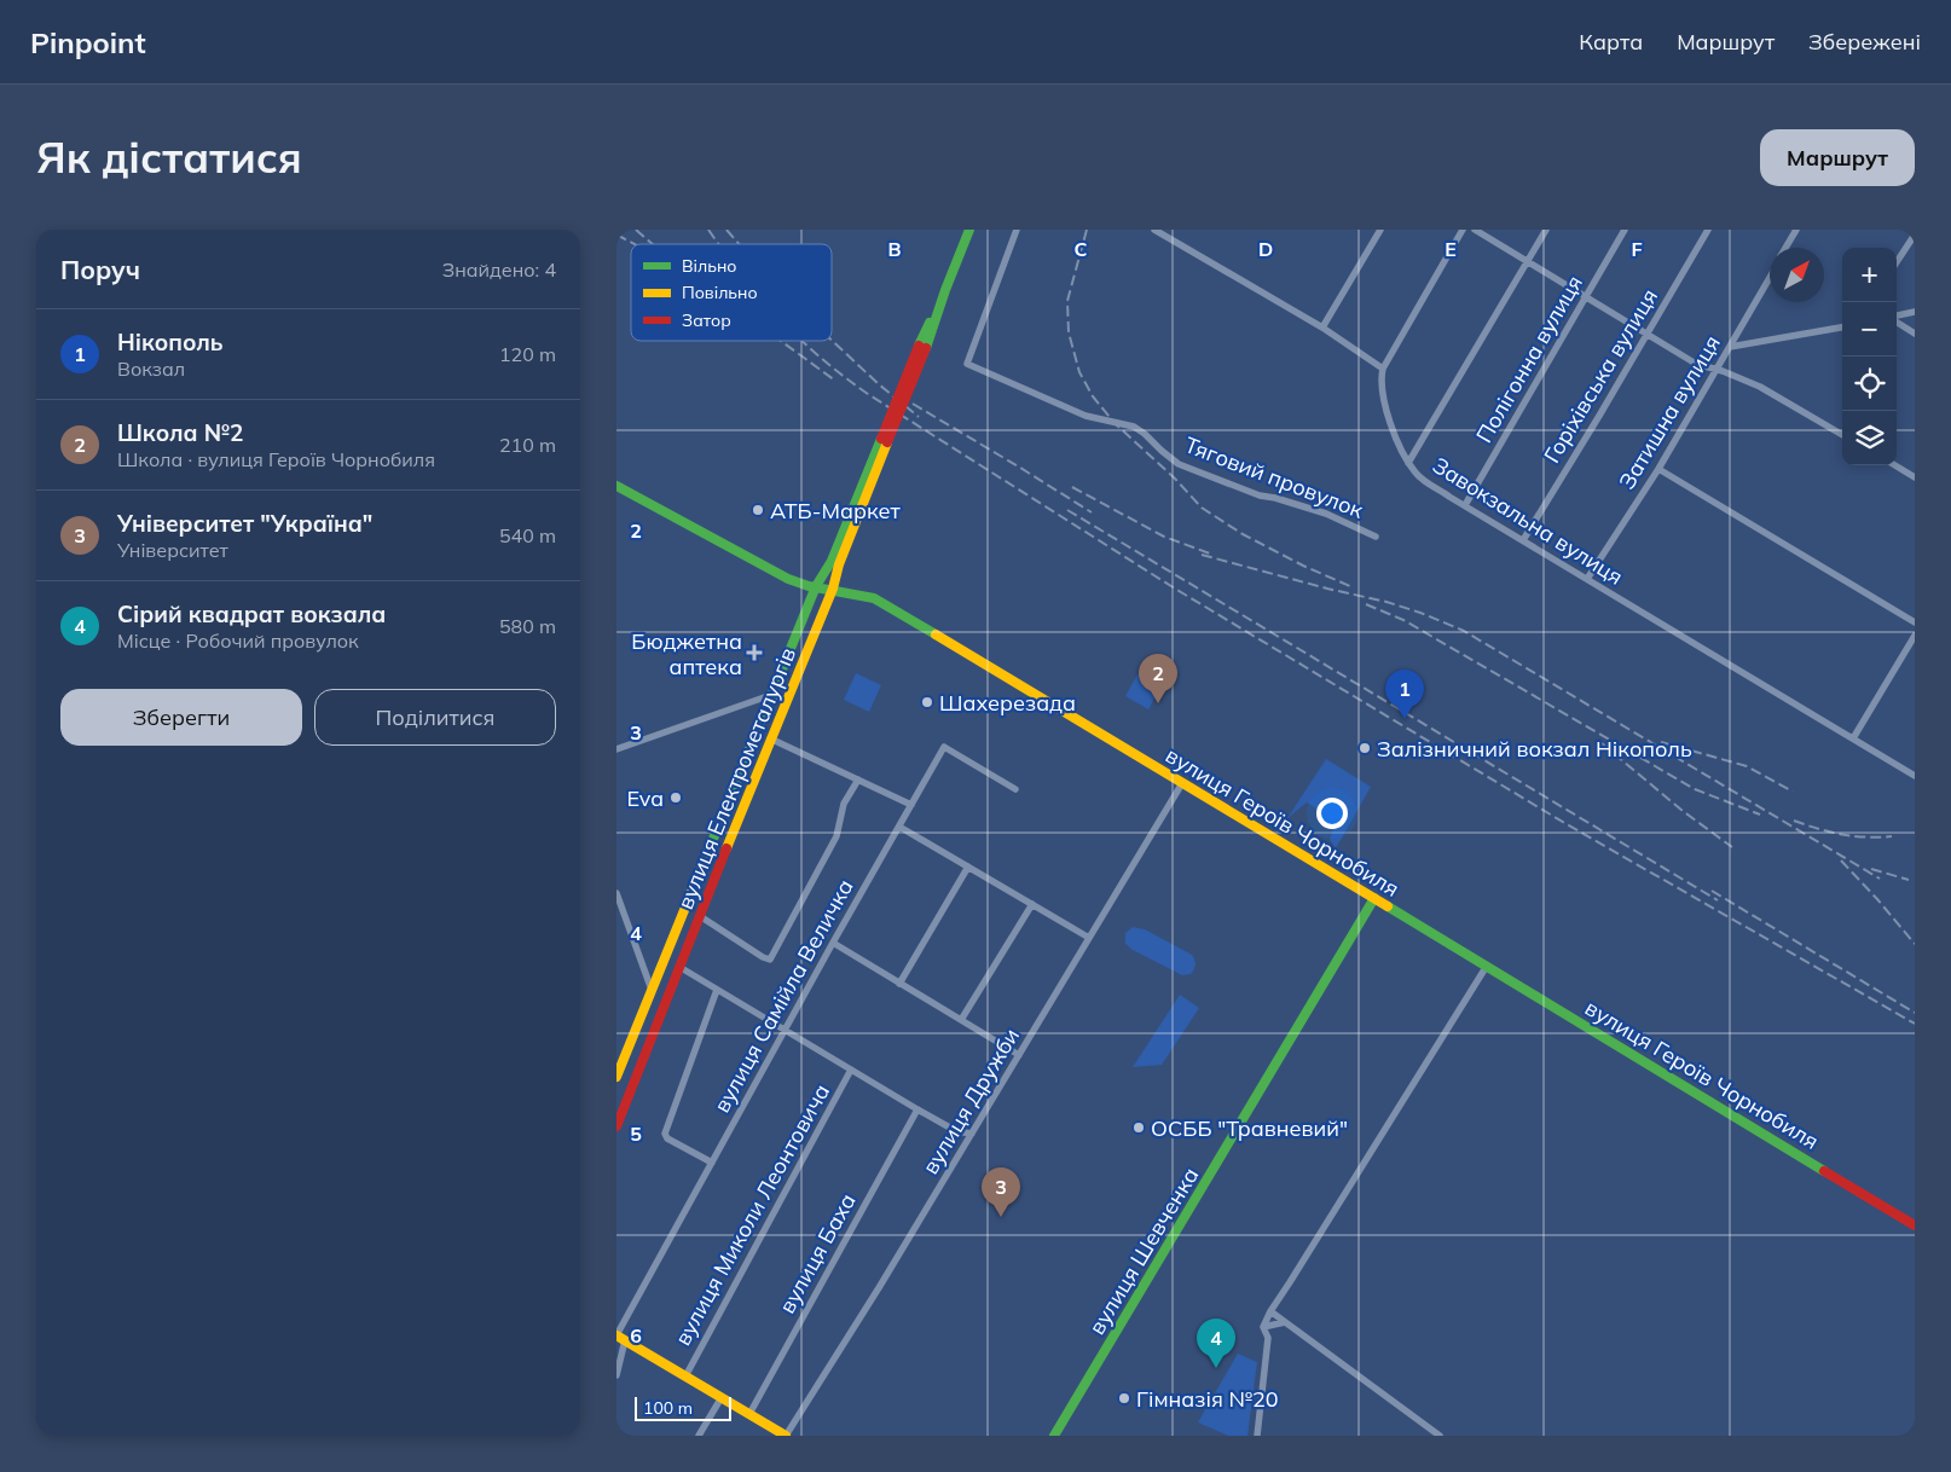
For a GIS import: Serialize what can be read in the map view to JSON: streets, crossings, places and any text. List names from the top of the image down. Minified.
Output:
{"streets":{"main road":["вулиця Електрометалургів","вулиця Героїв Чорнобиля","вулиця Шевченка"],"street":["Полігонна вулиця","Горіхівська вулиця","Затишна вулиця","Тяговий провулок","Завокзальна вулиця","вулиця Самійла Величка","вулиця Дружби","вулиця Миколи Леонтовича","вулиця Баха"]},"crossings":[["Полігонна вулиця","Завокзальна вулиця"],["Горіхівська вулиця","Завокзальна вулиця"],["Затишна вулиця","Завокзальна вулиця"],["вулиця Електрометалургів","вулиця Героїв Чорнобиля"],["вулиця Героїв Чорнобиля","вулиця Дружби"],["вулиця Героїв Чорнобиля","вулиця Шевченка"]],"places":{"other":["АТБ-Маркет","Шахерезада","Залізничний вокзал Нікополь","Eva","ОСББ \"Травневий\"","Гімназія №20"],"health":["Бюджетна аптека"]},"legend":["Вільно","Повільно","Затор"],"scale_bar":"100 m","north":"top right","page":{"header":"Pinpoint","nav":["Карта","Маршрут","Збережені"],"buttons":["Маршрут",["Зберегти","Поділитися"]],"title":"Як дістатися","heading":["Поруч","Знайдено: 4"],"map_buttons":["+","−"],"list":[{"mark":"1","name":"Нікополь","note":"Вокзал","value":"120 m"},{"mark":"2","name":"Школа №2","note":"Школа · вулиця Героїв Чорнобиля","value":"210 m"},{"mark":"3","name":"Університет \"Україна\"","note":"Університет","value":"540 m"},{"mark":"4","name":"Сірий квадрат вокзала","note":"Місце · Робочий провулок","value":"580 m"}],"pins":["2","1","3","4"],"scale":"100 m"},"grid":{"columns":["B","C","D","E","F"],"rows":["2","3","4","5","6"]}}
